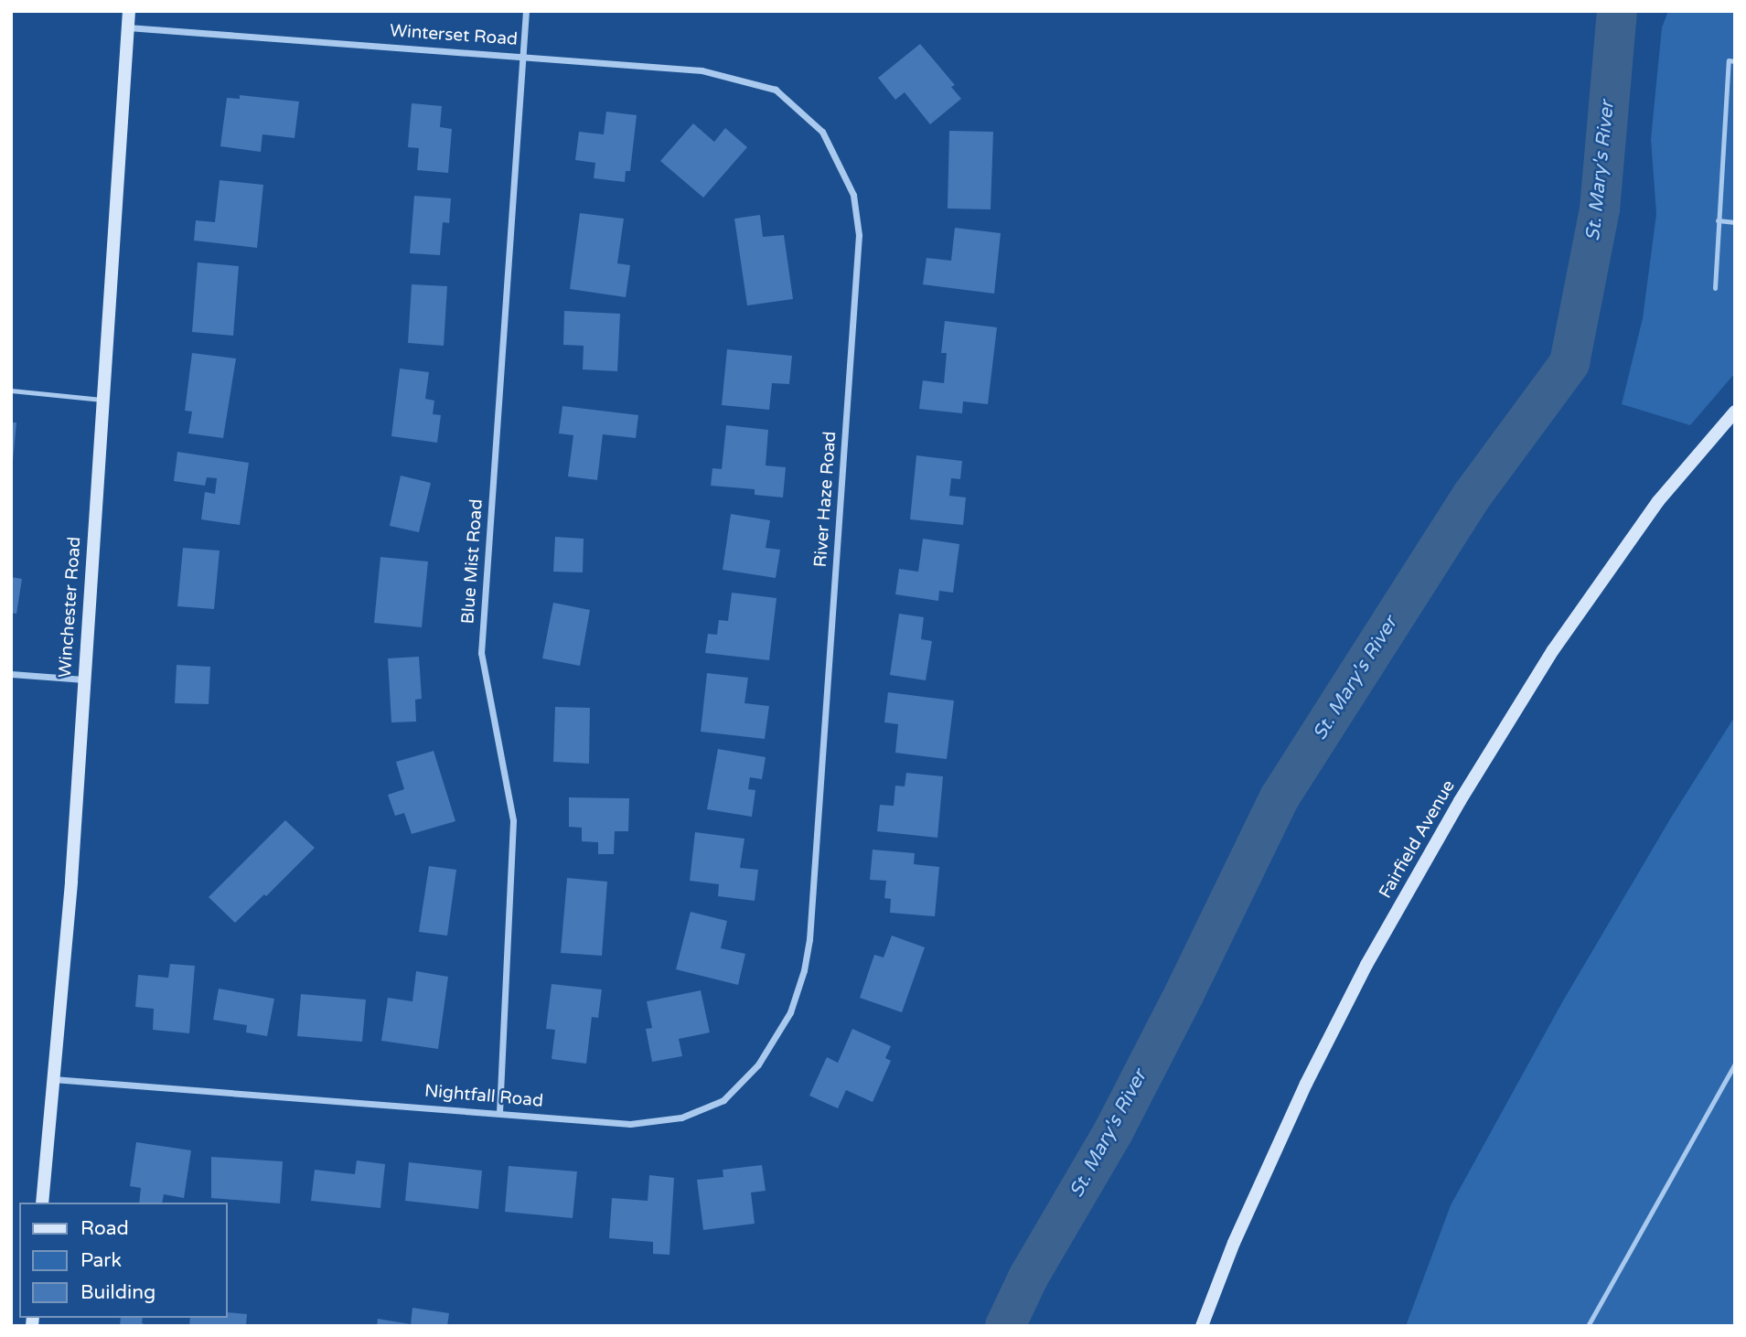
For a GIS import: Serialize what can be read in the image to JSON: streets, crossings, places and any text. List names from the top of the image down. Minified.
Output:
{"streets":{"street":["Winterset Road","River Haze Road","Blue Mist Road","Winchester Road","Fairfield Avenue","Nightfall Road"]},"crossings":[["Winterset Road","River Haze Road"],["Winterset Road","Blue Mist Road"],["Winterset Road","Winchester Road"],["River Haze Road","Nightfall Road"],["Blue Mist Road","Nightfall Road"],["Winchester Road","Nightfall Road"]],"water":["St. Mary's River"],"legend":["Road","Park","Building"]}
